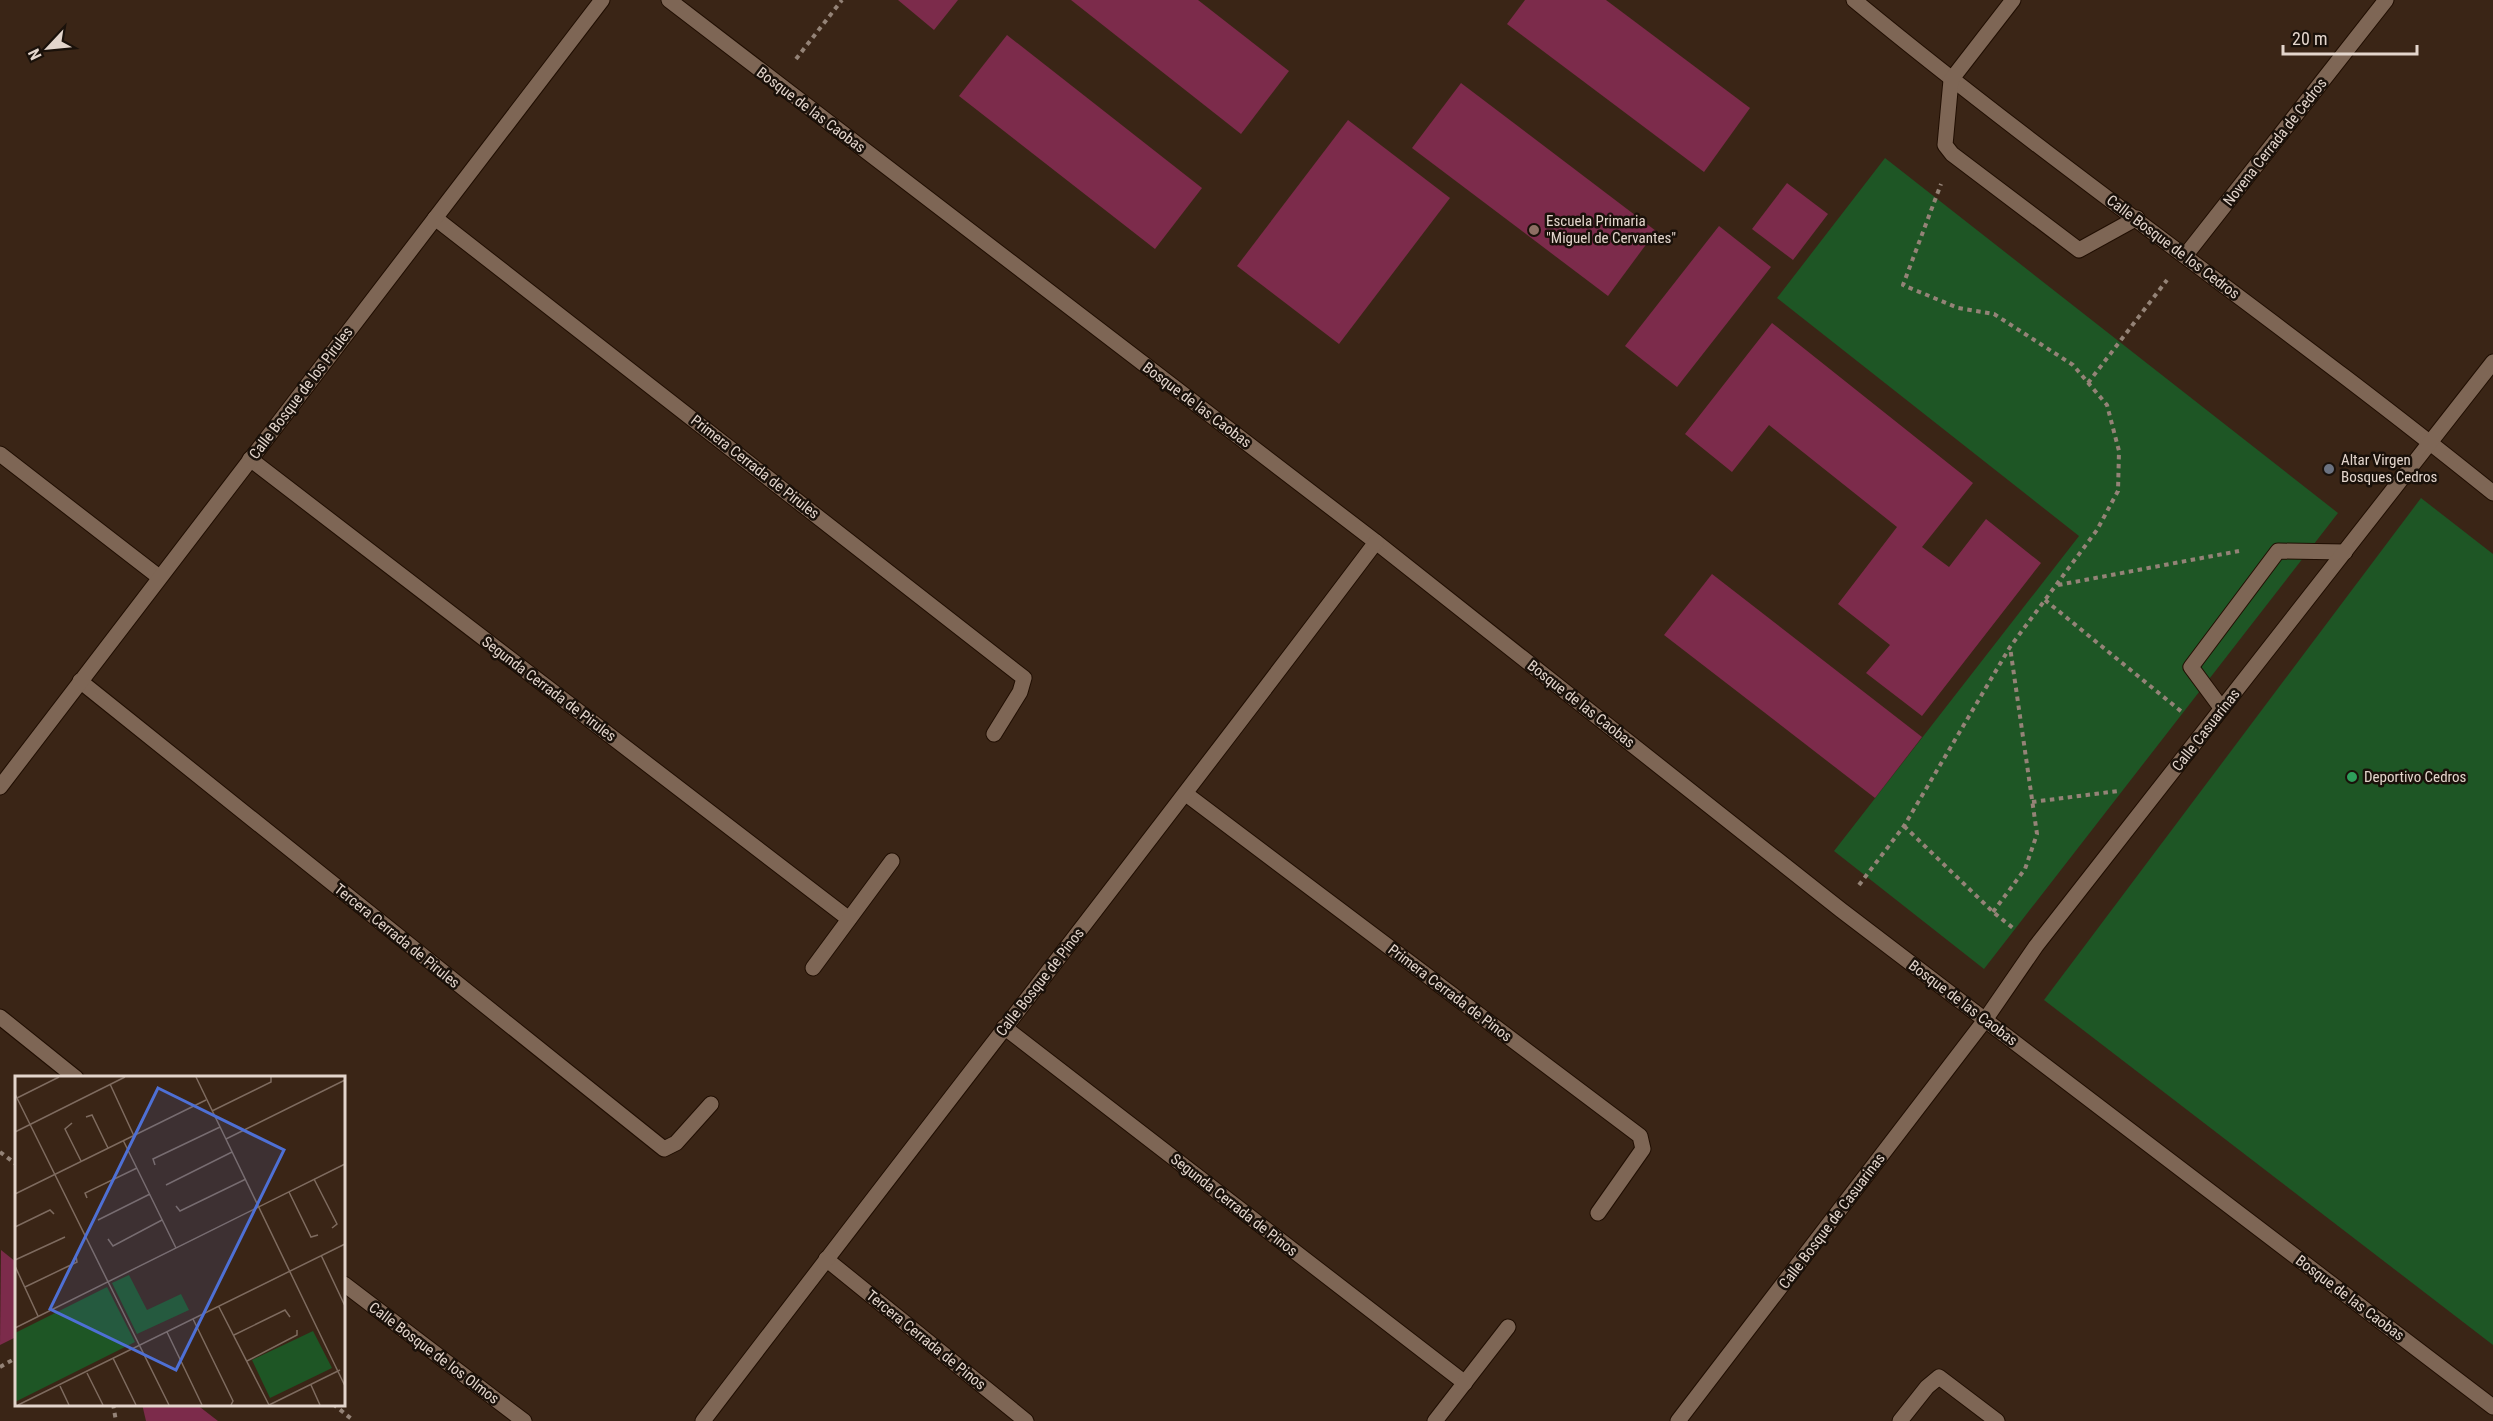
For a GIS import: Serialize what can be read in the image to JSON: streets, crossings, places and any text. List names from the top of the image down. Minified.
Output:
{"streets":{"street":["Bosque de las Caobas","Novena Cerrada de Cedros","Calle Bosque de los Cedros","Calle Bosque de los Pirules","Primera Cerrada de Pirules","Segunda Cerrada de Pirules","Calle Casuarinas","Tercera Cerrada de Pirules","Calle Bosque de Pinos","Primera Cerrada de Pinos","Segunda Cerrada de Pinos","Calle Bosque de Casuarinas","Tercera Cerrada de Pinos","Calle Bosque de los Olmos"]},"crossings":[["Bosque de las Caobas","Calle Casuarinas"],["Bosque de las Caobas","Calle Bosque de Pinos"],["Bosque de las Caobas","Calle Bosque de Casuarinas"],["Novena Cerrada de Cedros","Calle Bosque de los Cedros"],["Calle Bosque de los Cedros","Calle Casuarinas"],["Calle Bosque de los Pirules","Primera Cerrada de Pirules"],["Calle Bosque de los Pirules","Segunda Cerrada de Pirules"],["Calle Bosque de los Pirules","Tercera Cerrada de Pirules"],["Calle Casuarinas","Calle Bosque de Casuarinas"],["Calle Bosque de Pinos","Primera Cerrada de Pinos"],["Calle Bosque de Pinos","Segunda Cerrada de Pinos"],["Calle Bosque de Pinos","Tercera Cerrada de Pinos"]],"places":["Escuela Primaria \"Miguel de Cervantes\"","Altar Virgen Bosques Cedros","Deportivo Cedros"],"scale_bar":"20 m","north":"bottom left"}
